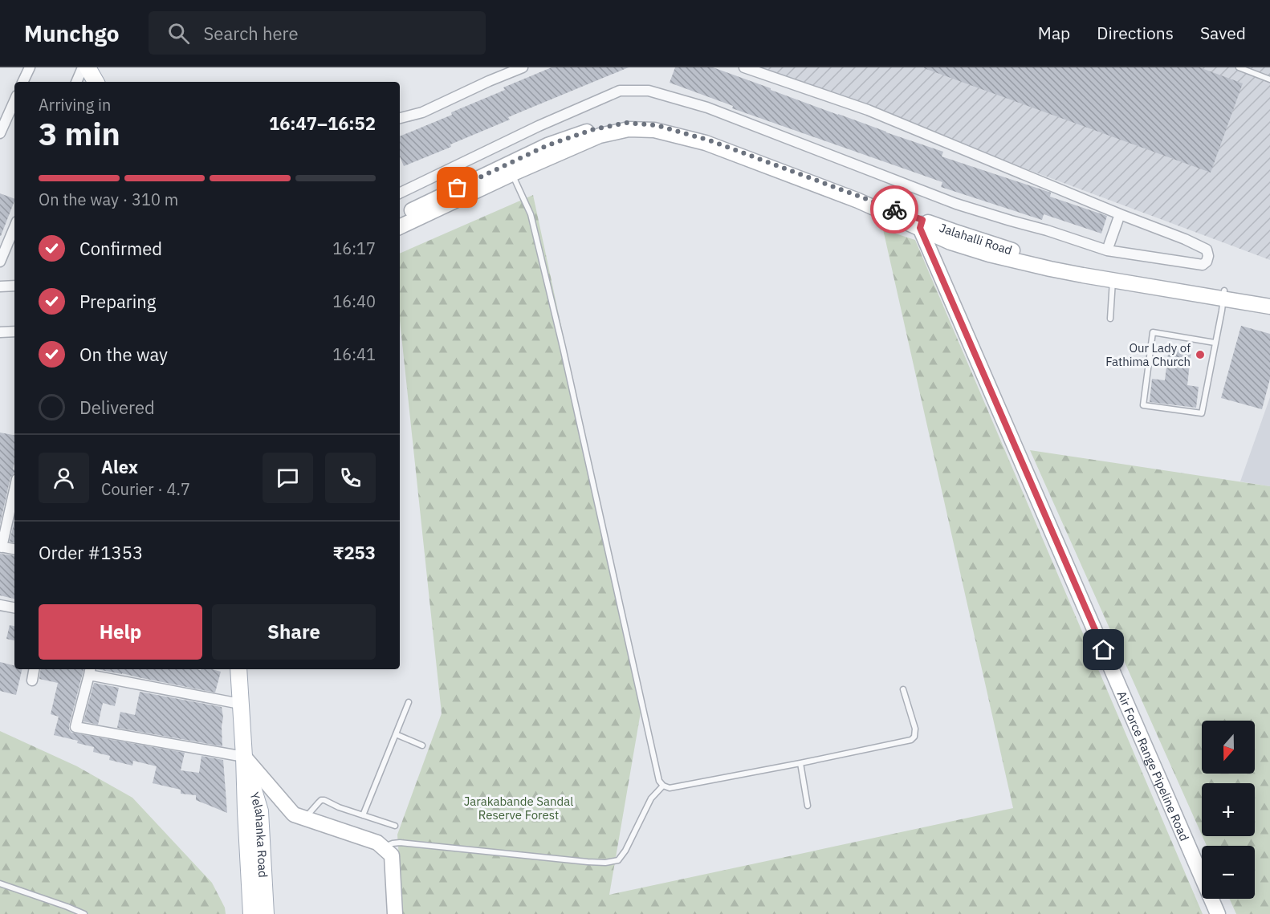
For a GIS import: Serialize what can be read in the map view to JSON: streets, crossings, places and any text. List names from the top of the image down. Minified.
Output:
{"streets":{"main road":["Jalahalli Road","Air Force Range Pipeline Road","Yelahanka Road"]},"crossings":[["Jalahalli Road","Air Force Range Pipeline Road"]],"parks":["Jarakabande Sandal Reserve Forest"],"places":["Our Lady of Fathima Church"],"north":"bottom","page":{"header":"Munchgo","search":"Search here","nav":["Map","Directions","Saved"],"heading":["3 min","Arriving in","16:47–16:52"],"panel":["Alex","Courier · 4.7","Order #1353","₹253"],"bar":"On the way · 310 m","list":[["Confirmed","16:17"],["Preparing","16:40"],["On the way","16:41"],"Delivered"],"buttons":["Help","Share"],"map_buttons":["+","−"]}}
